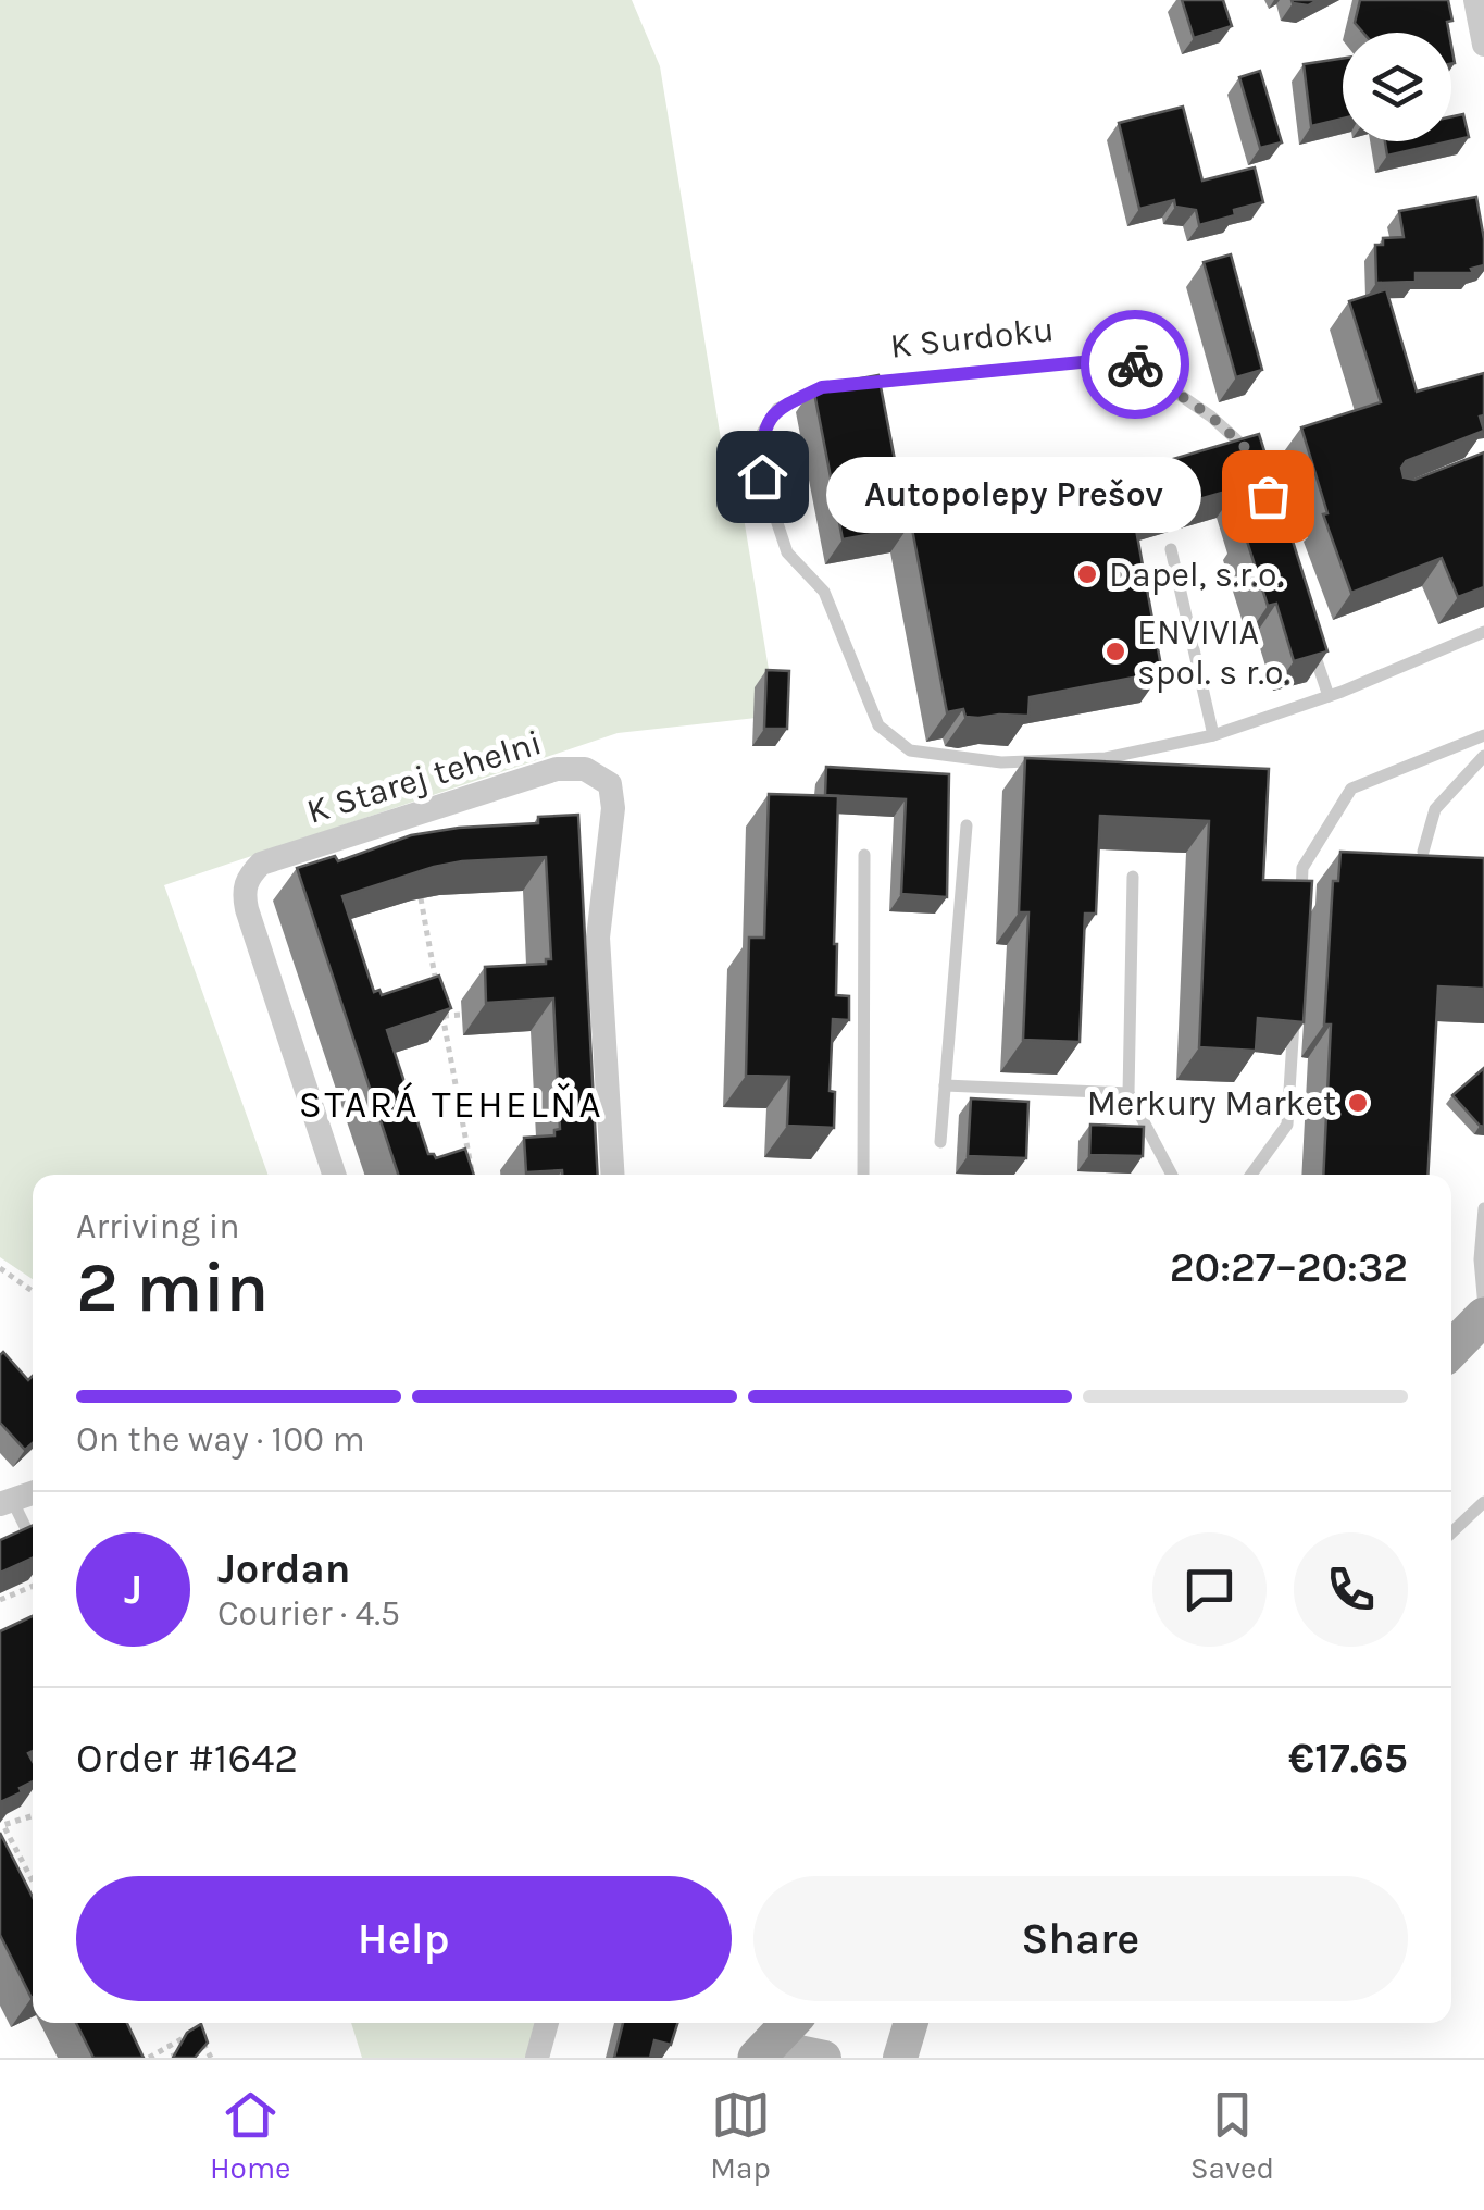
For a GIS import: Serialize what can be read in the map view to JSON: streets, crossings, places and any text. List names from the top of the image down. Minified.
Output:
{"streets":{"street":["K Starej tehelni"],"lane":["K Surdoku"]},"districts":["STARÁ TEHELŇA"],"places":["Autopolepy Prešov","Dapel, s.r.o.","ENVIVIA spol. s r.o.","Merkury Market"],"page":{"bubble":"Autopolepy Prešov","heading":["2 min","Arriving in","20:27–20:32"],"panel":["Jordan","Courier · 4.5","Order #1642","€17.65"],"bar":"On the way · 100 m","round":"J","buttons":["Help","Share"],"tabs":["Home","Map","Saved"]}}
